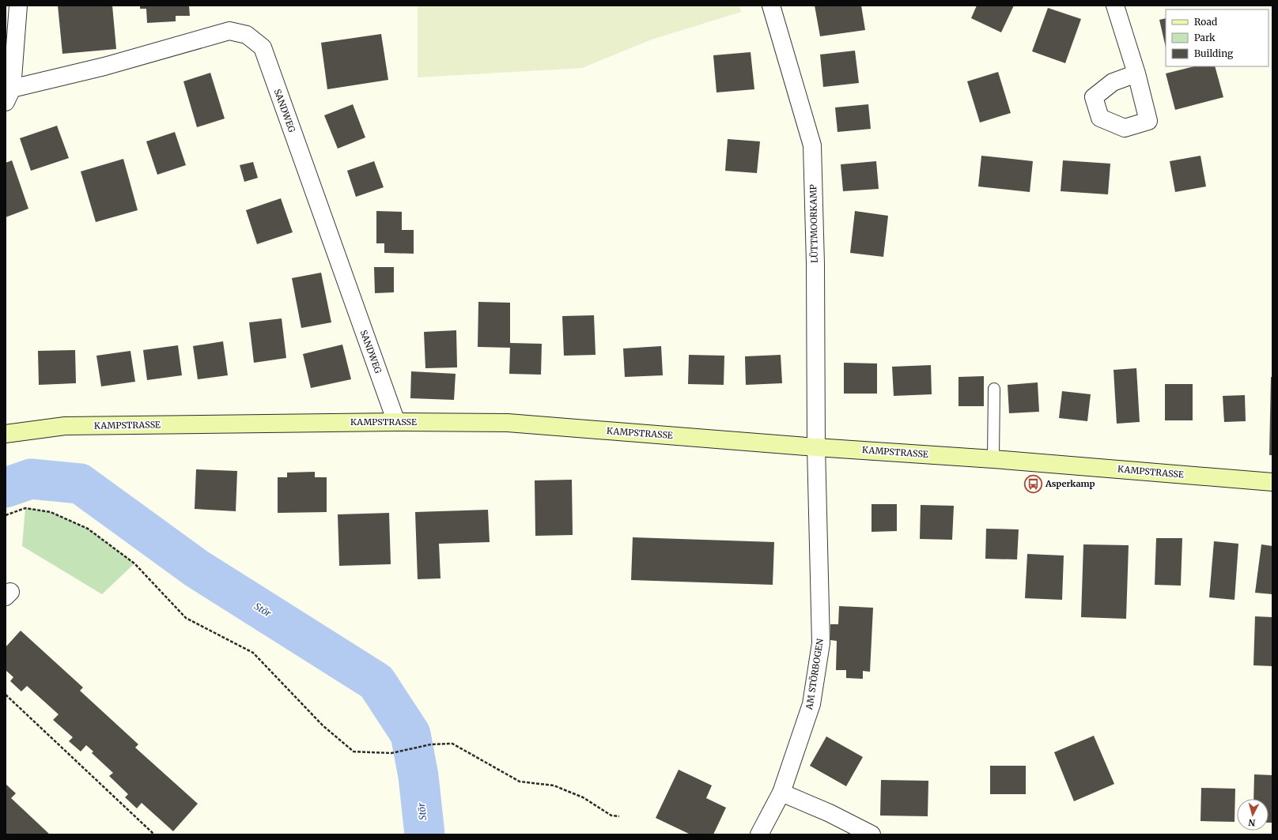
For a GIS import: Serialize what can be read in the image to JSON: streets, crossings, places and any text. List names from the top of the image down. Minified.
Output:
{"streets":{"street":["SANDWEG","LÜTTMOORKAMP","KAMPSTRASSE","AM STÖRBOGEN"]},"crossings":[["SANDWEG","KAMPSTRASSE"],["LÜTTMOORKAMP","KAMPSTRASSE"],["LÜTTMOORKAMP","AM STÖRBOGEN"],["KAMPSTRASSE","AM STÖRBOGEN"]],"water":["Stör"],"places":{"bus stop":["Asperkamp"]},"legend":["Road","Park","Building"],"north":"bottom"}
